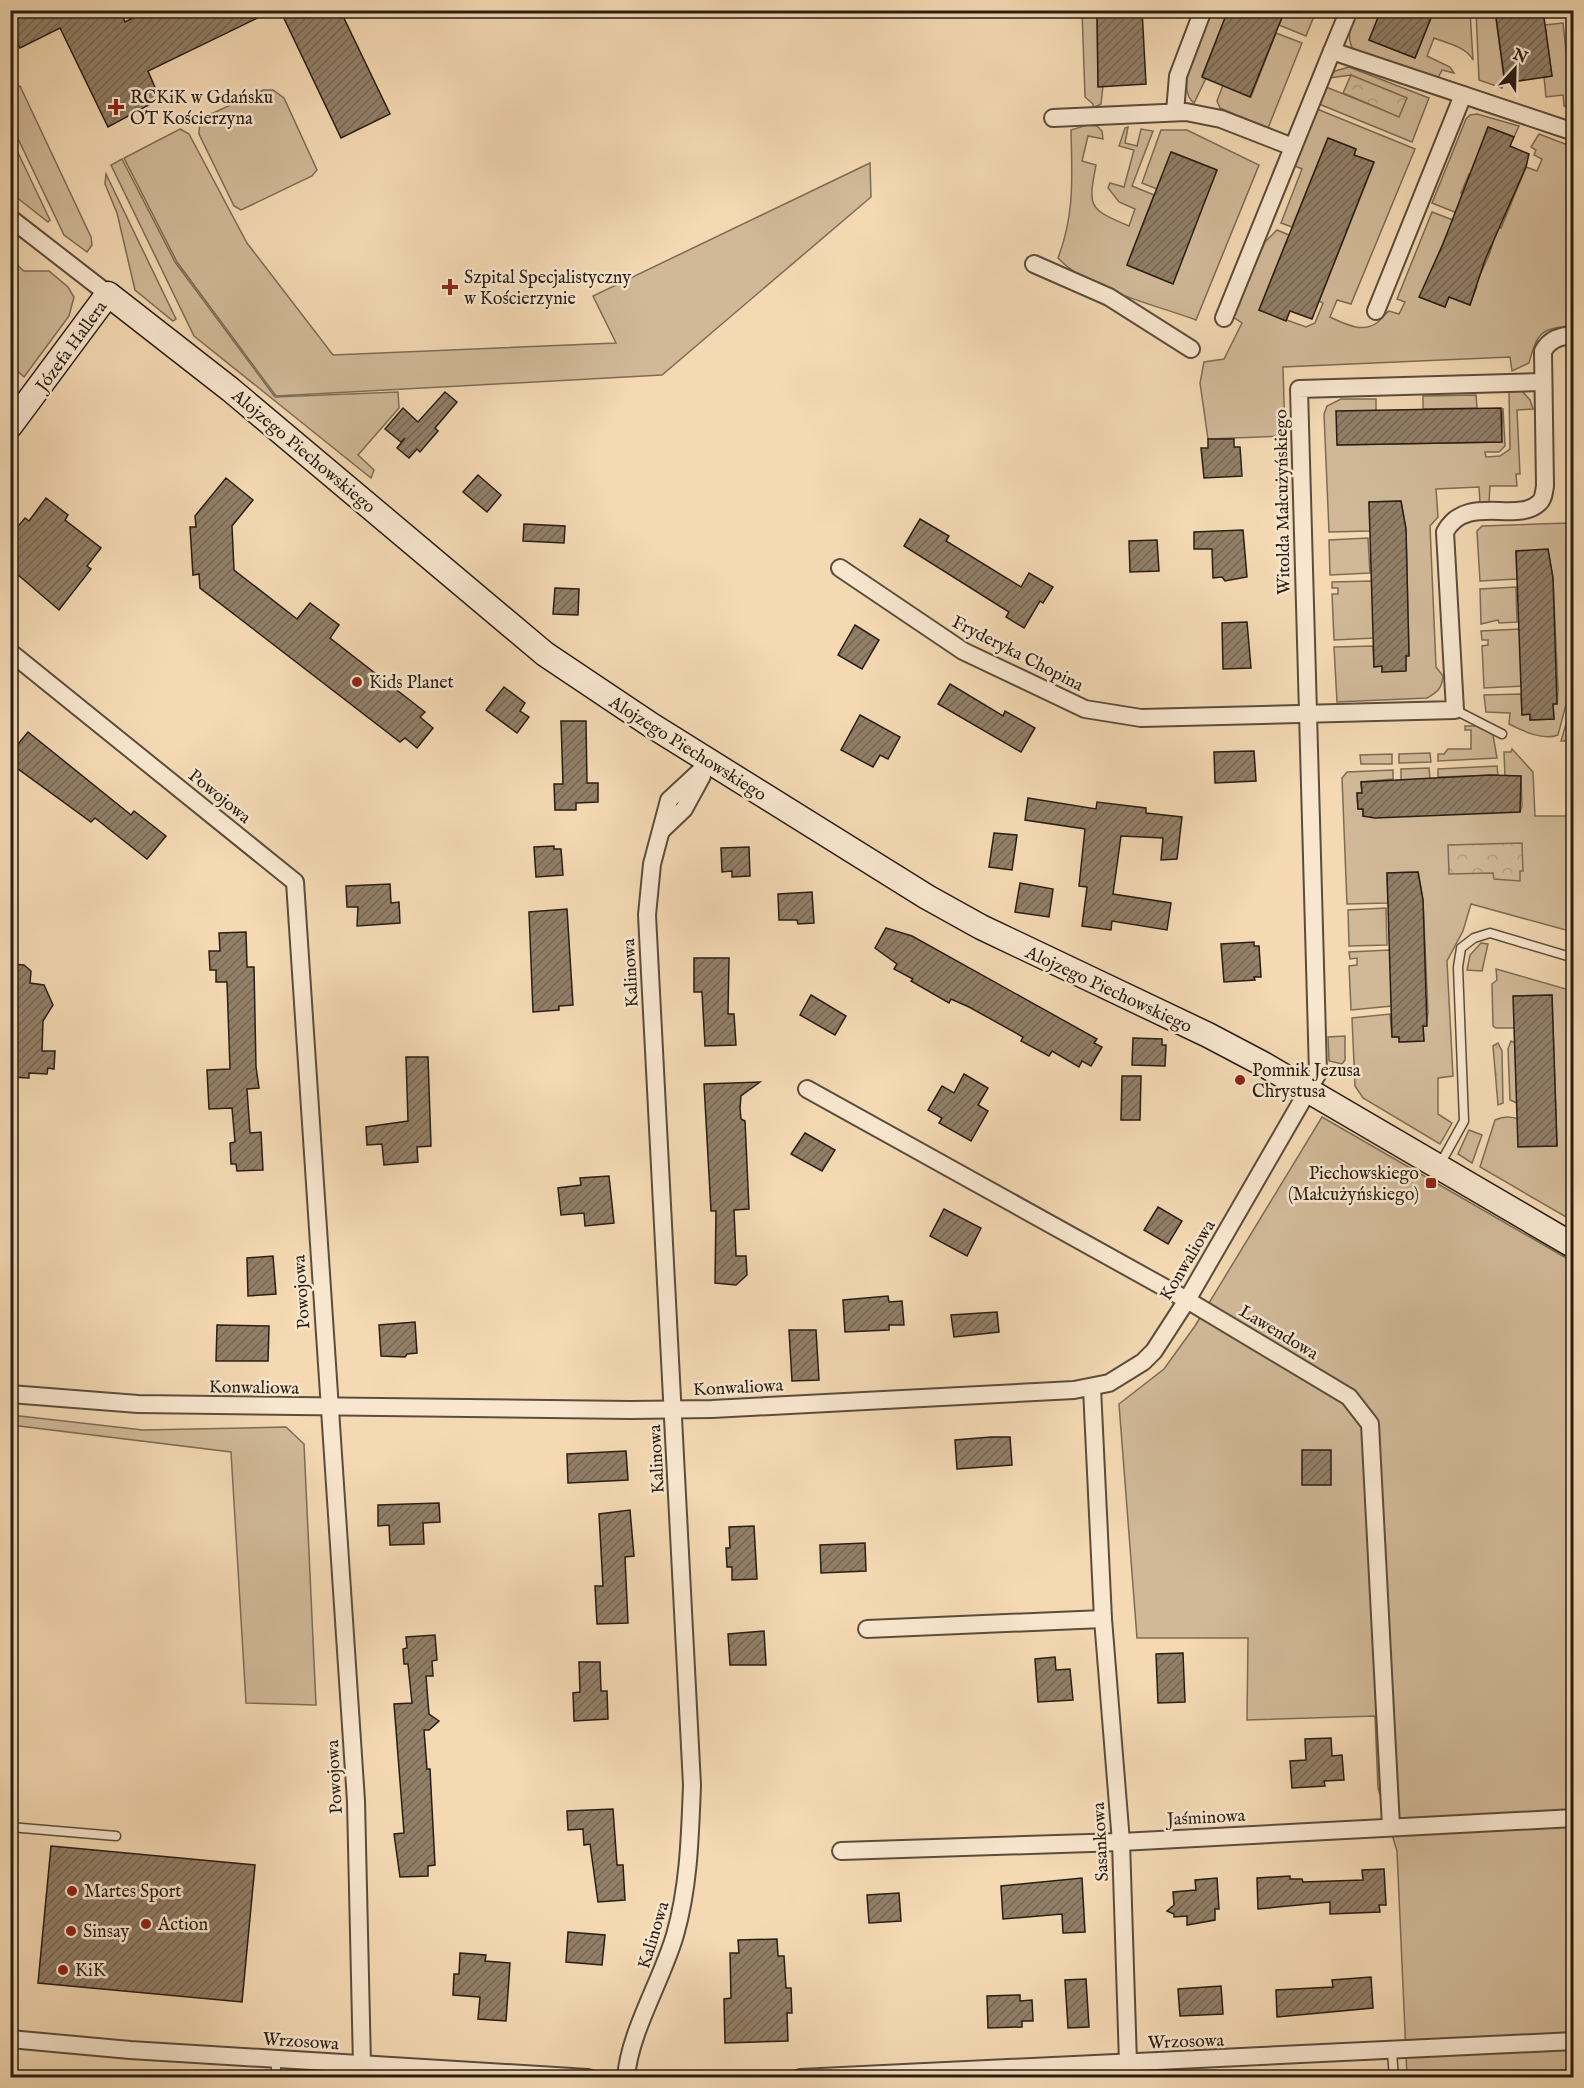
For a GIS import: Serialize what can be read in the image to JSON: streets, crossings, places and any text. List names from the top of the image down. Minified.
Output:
{"streets":{"street":["Józefa Hallera","Alojzego Piechowskiego","Witolda Małcużyńskiego","Fryderyka Chopina","Powojowa","Kalinowa","Konwaliowa","Lawendowa","Jaśminowa","Sasankowa","Wrzosowa"]},"crossings":[["Józefa Hallera","Alojzego Piechowskiego"],["Alojzego Piechowskiego","Witolda Małcużyńskiego"],["Alojzego Piechowskiego","Kalinowa"],["Alojzego Piechowskiego","Konwaliowa"],["Witolda Małcużyńskiego","Fryderyka Chopina"],["Witolda Małcużyńskiego","Konwaliowa"],["Powojowa","Konwaliowa"],["Powojowa","Wrzosowa"],["Kalinowa","Konwaliowa"],["Konwaliowa","Lawendowa"],["Konwaliowa","Sasankowa"],["Lawendowa","Jaśminowa"],["Jaśminowa","Sasankowa"],["Sasankowa","Wrzosowa"]],"places":{"health":["RCKiK w Gdańsku OT Kościerzyna","Szpital Specjalistyczny w Kościerzynie"],"other":["Kids Planet","Pomnik Jezusa Chrystusa","Martes Sport","Action","Sinsay","KiK"],"transit":["Piechowskiego (Małcużyńskiego)"]},"north":"top"}
